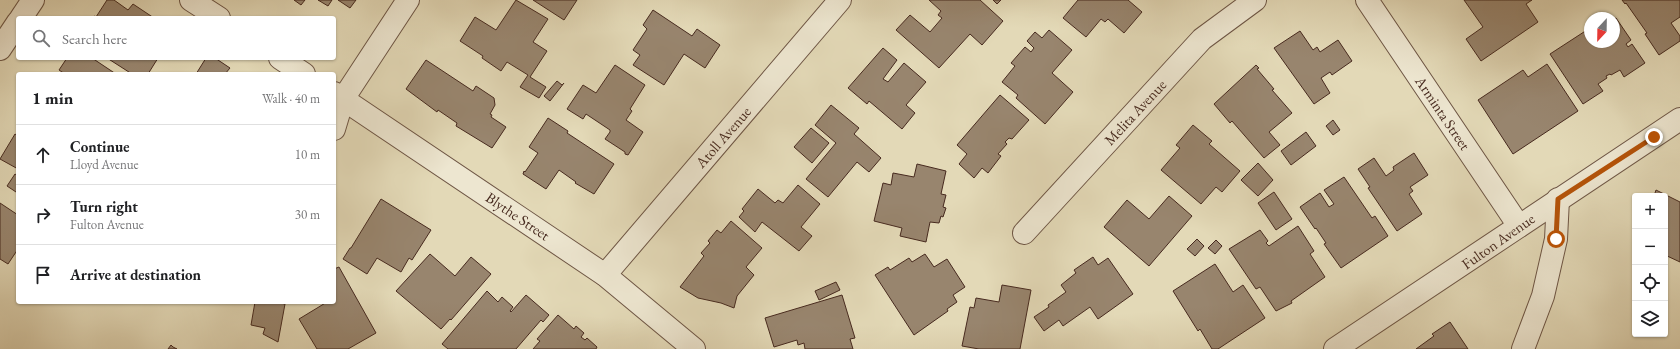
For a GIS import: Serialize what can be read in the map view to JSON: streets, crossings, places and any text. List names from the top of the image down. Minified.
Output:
{"streets":{"street":["Melita Avenue","Arminta Street","Atoll Avenue","Blythe Street","Fulton Avenue"]},"crossings":[["Arminta Street","Fulton Avenue"],["Atoll Avenue","Blythe Street"]],"north":"bottom","page":{"search":"Search here","heading":["1 min","Walk · 40 m"],"list":[["Continue","Lloyd Avenue","10 m"],["Turn right","Fulton Avenue","30 m"],"Arrive at destination"],"map_buttons":["+","−"]}}
